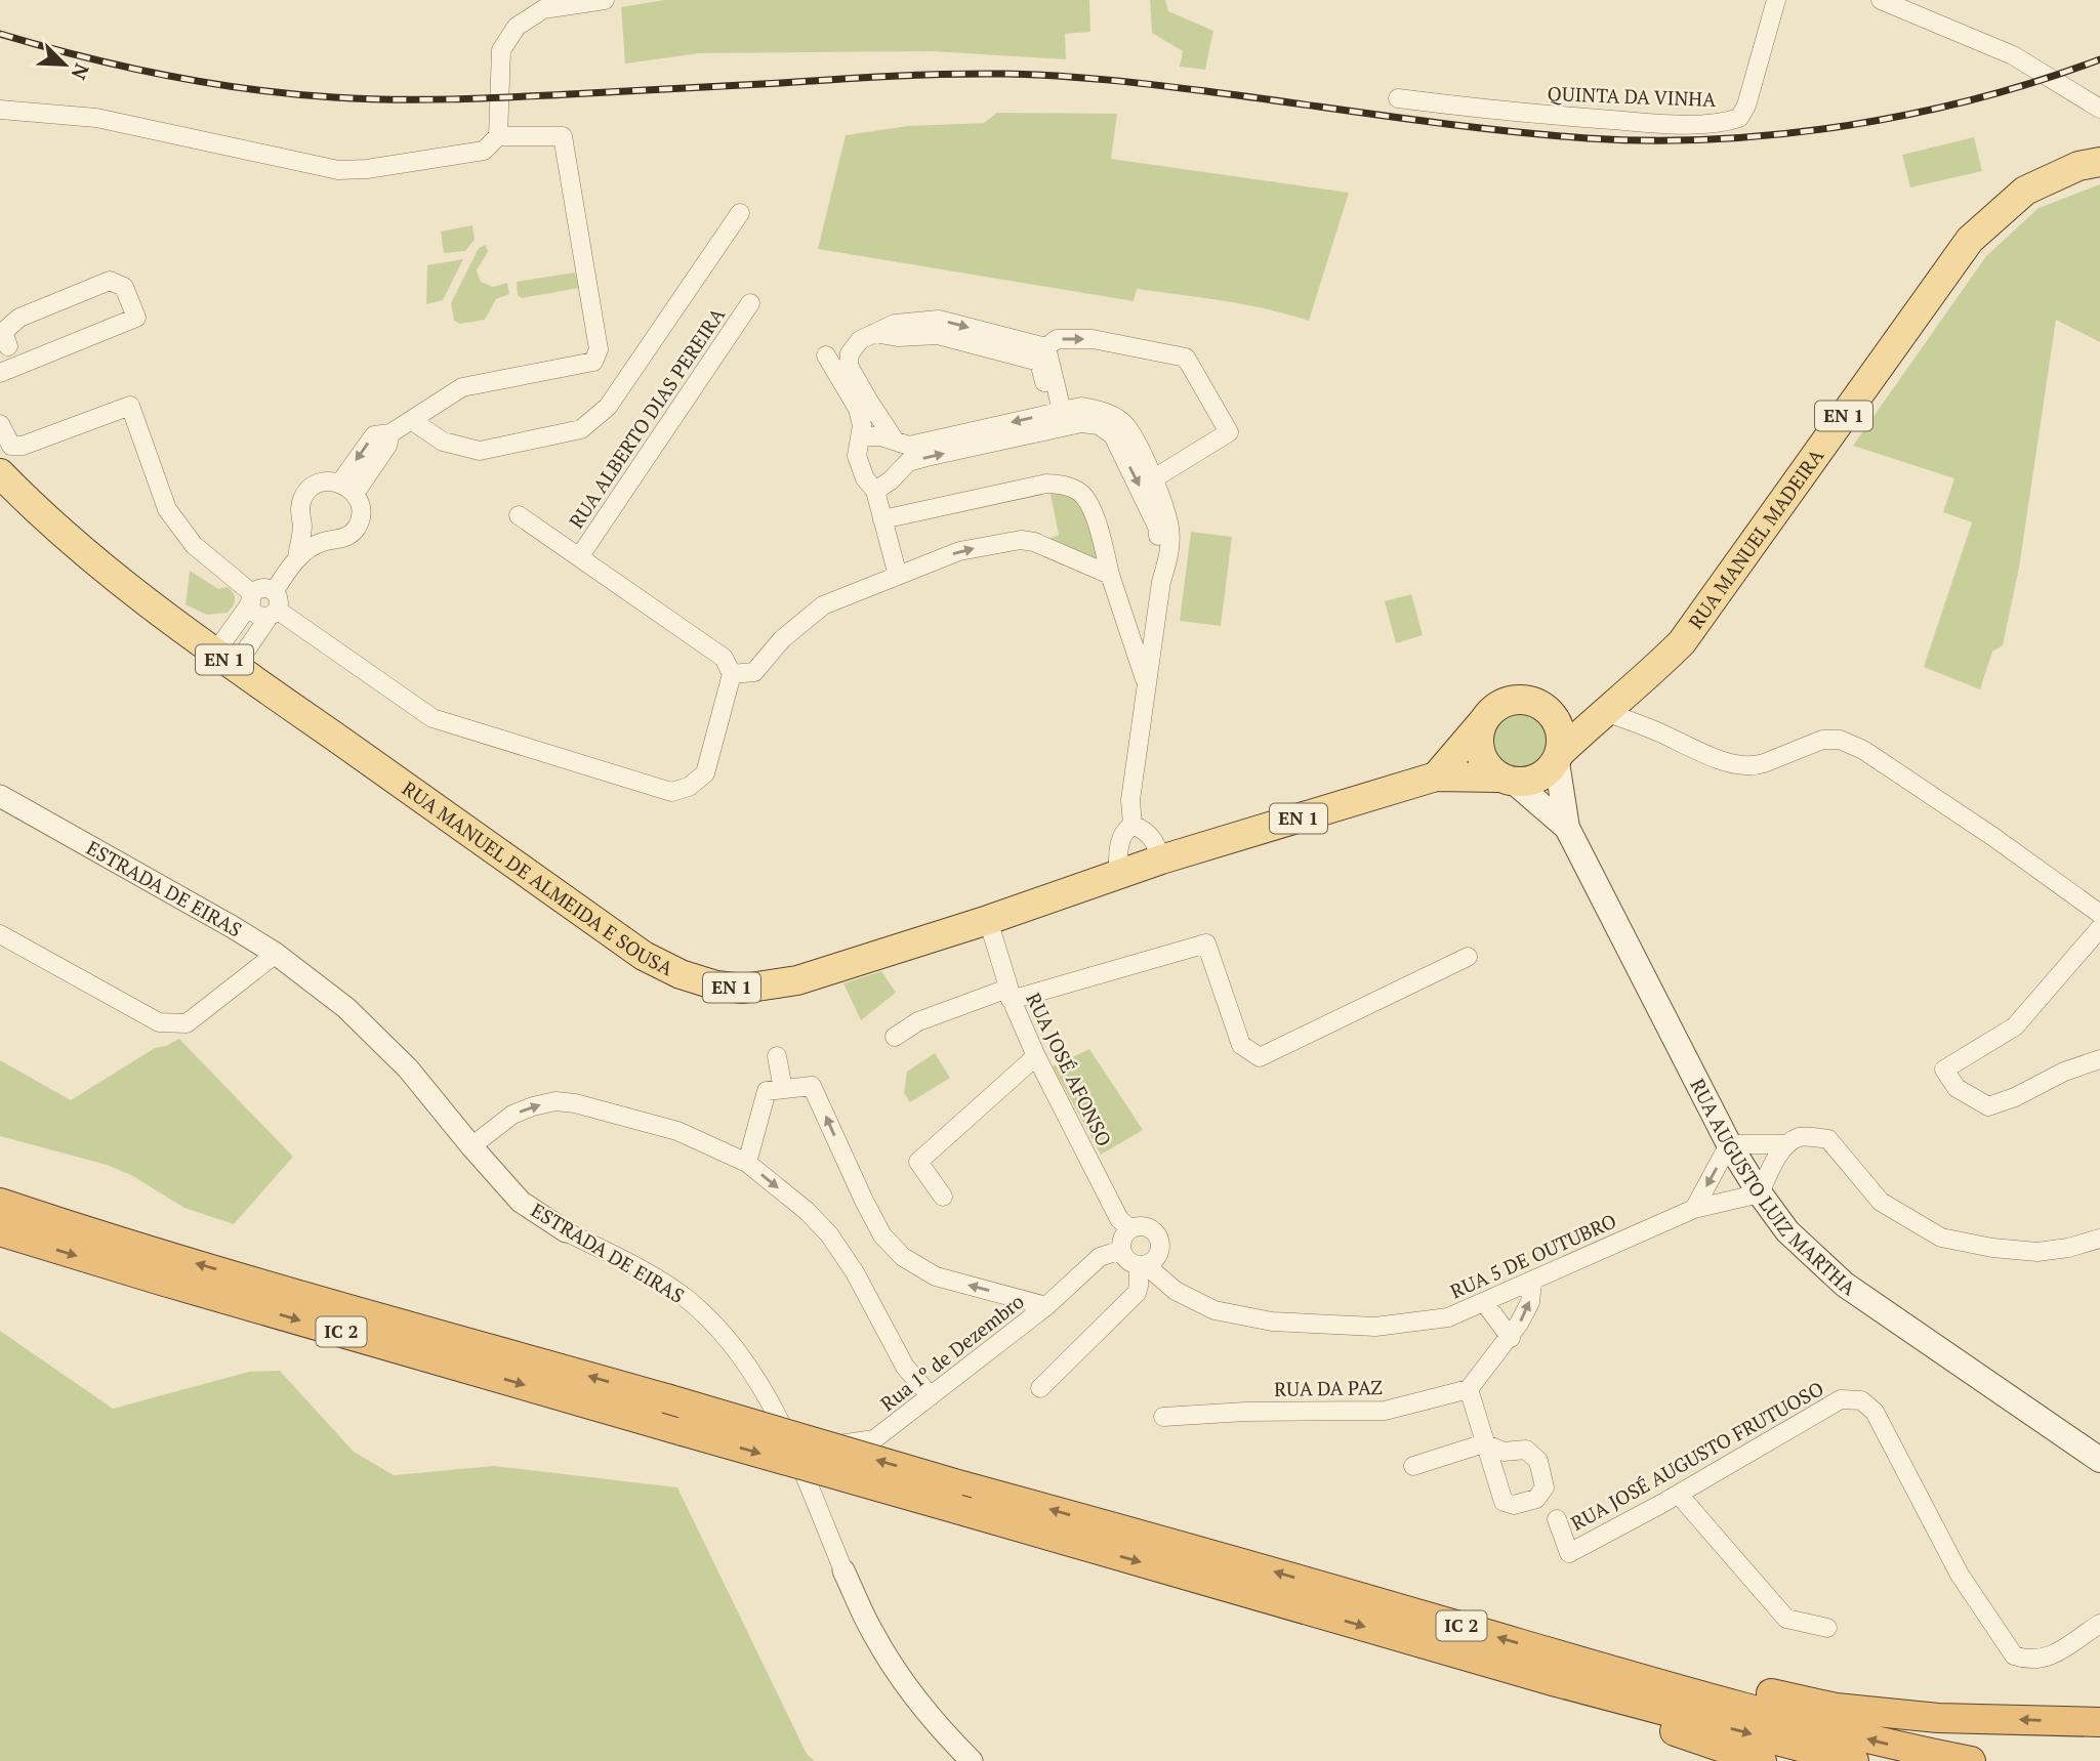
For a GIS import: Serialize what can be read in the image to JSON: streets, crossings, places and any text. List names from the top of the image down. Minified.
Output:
{"streets":{"highway":["IC 2"],"main road":["EN 1","RUA MANUEL MADEIRA","RUA MANUEL DE ALMEIDA E SOUSA","RUA AUGUSTO LUIZ MARTHA"],"street":["QUINTA DA VINHA","RUA ALBERTO DIAS PEREIRA","ESTRADA DE EIRAS","RUA JOSÉ AFONSO","RUA 5 DE OUTUBRO","Rua 1º de Dezembro","RUA DA PAZ","RUA JOSÉ AUGUSTO FRUTUOSO"]},"crossings":[["EN 1","RUA MANUEL MADEIRA"],["EN 1","RUA MANUEL DE ALMEIDA E SOUSA"],["EN 1","RUA AUGUSTO LUIZ MARTHA"],["RUA MANUEL MADEIRA","RUA AUGUSTO LUIZ MARTHA"],["RUA MANUEL DE ALMEIDA E SOUSA","RUA JOSÉ AFONSO"],["ESTRADA DE EIRAS","Rua 1º de Dezembro"],["RUA JOSÉ AFONSO","RUA 5 DE OUTUBRO"],["RUA JOSÉ AFONSO","Rua 1º de Dezembro"],["RUA AUGUSTO LUIZ MARTHA","RUA 5 DE OUTUBRO"],["RUA 5 DE OUTUBRO","Rua 1º de Dezembro"]],"north":"bottom right"}
